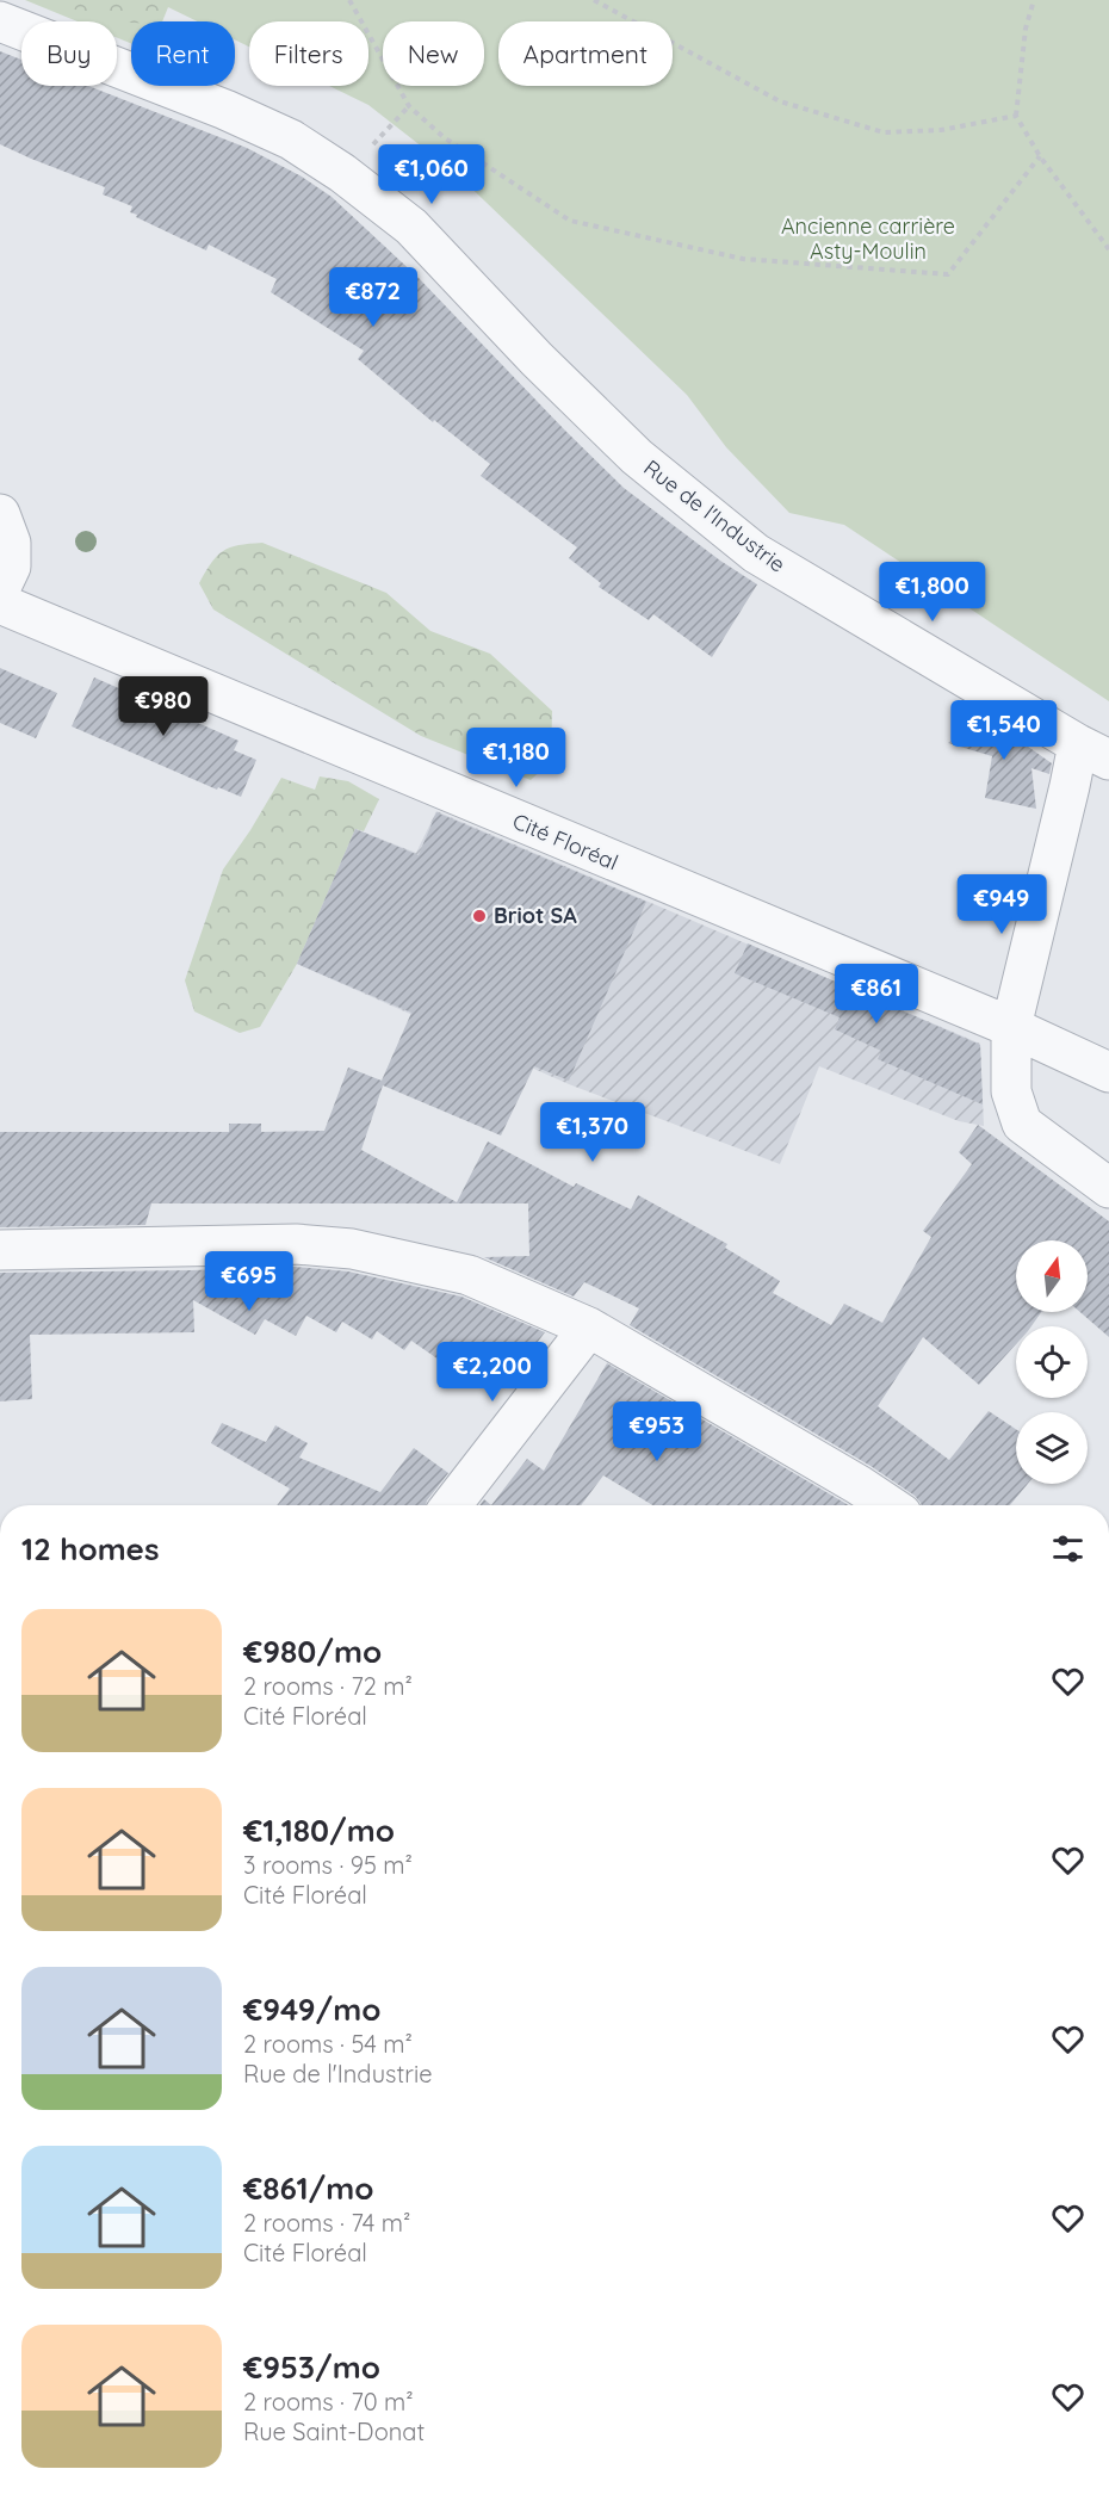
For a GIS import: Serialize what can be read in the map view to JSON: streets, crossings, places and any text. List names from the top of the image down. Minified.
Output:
{"streets":{"street":["Rue de l'Industrie","Cité Floréal"]},"crossings":[["Rue de l'Industrie","Cité Floréal"]],"parks":["Ancienne carrière Asty-Moulin"],"places":["Briot SA"],"north":"top","page":{"chip":["Buy","Rent","Filters","New","Apartment"],"price":["€1,060","€872","€1,800","€980","€1,540","€1,180","€949","€861","€1,370","€695","€2,200","€953"],"heading":"12 homes","list":[{"name":"€980/mo","note":"2 rooms · 72 m² · Cité Floréal"},{"name":"€1,180/mo","note":"3 rooms · 95 m² · Cité Floréal"},{"name":"€949/mo","note":"2 rooms · 54 m² · Rue de l'Industrie"},{"name":"€861/mo","note":"2 rooms · 74 m² · Cité Floréal"},{"name":"€953/mo","note":"2 rooms · 70 m² · Rue Saint-Donat"}]}}
